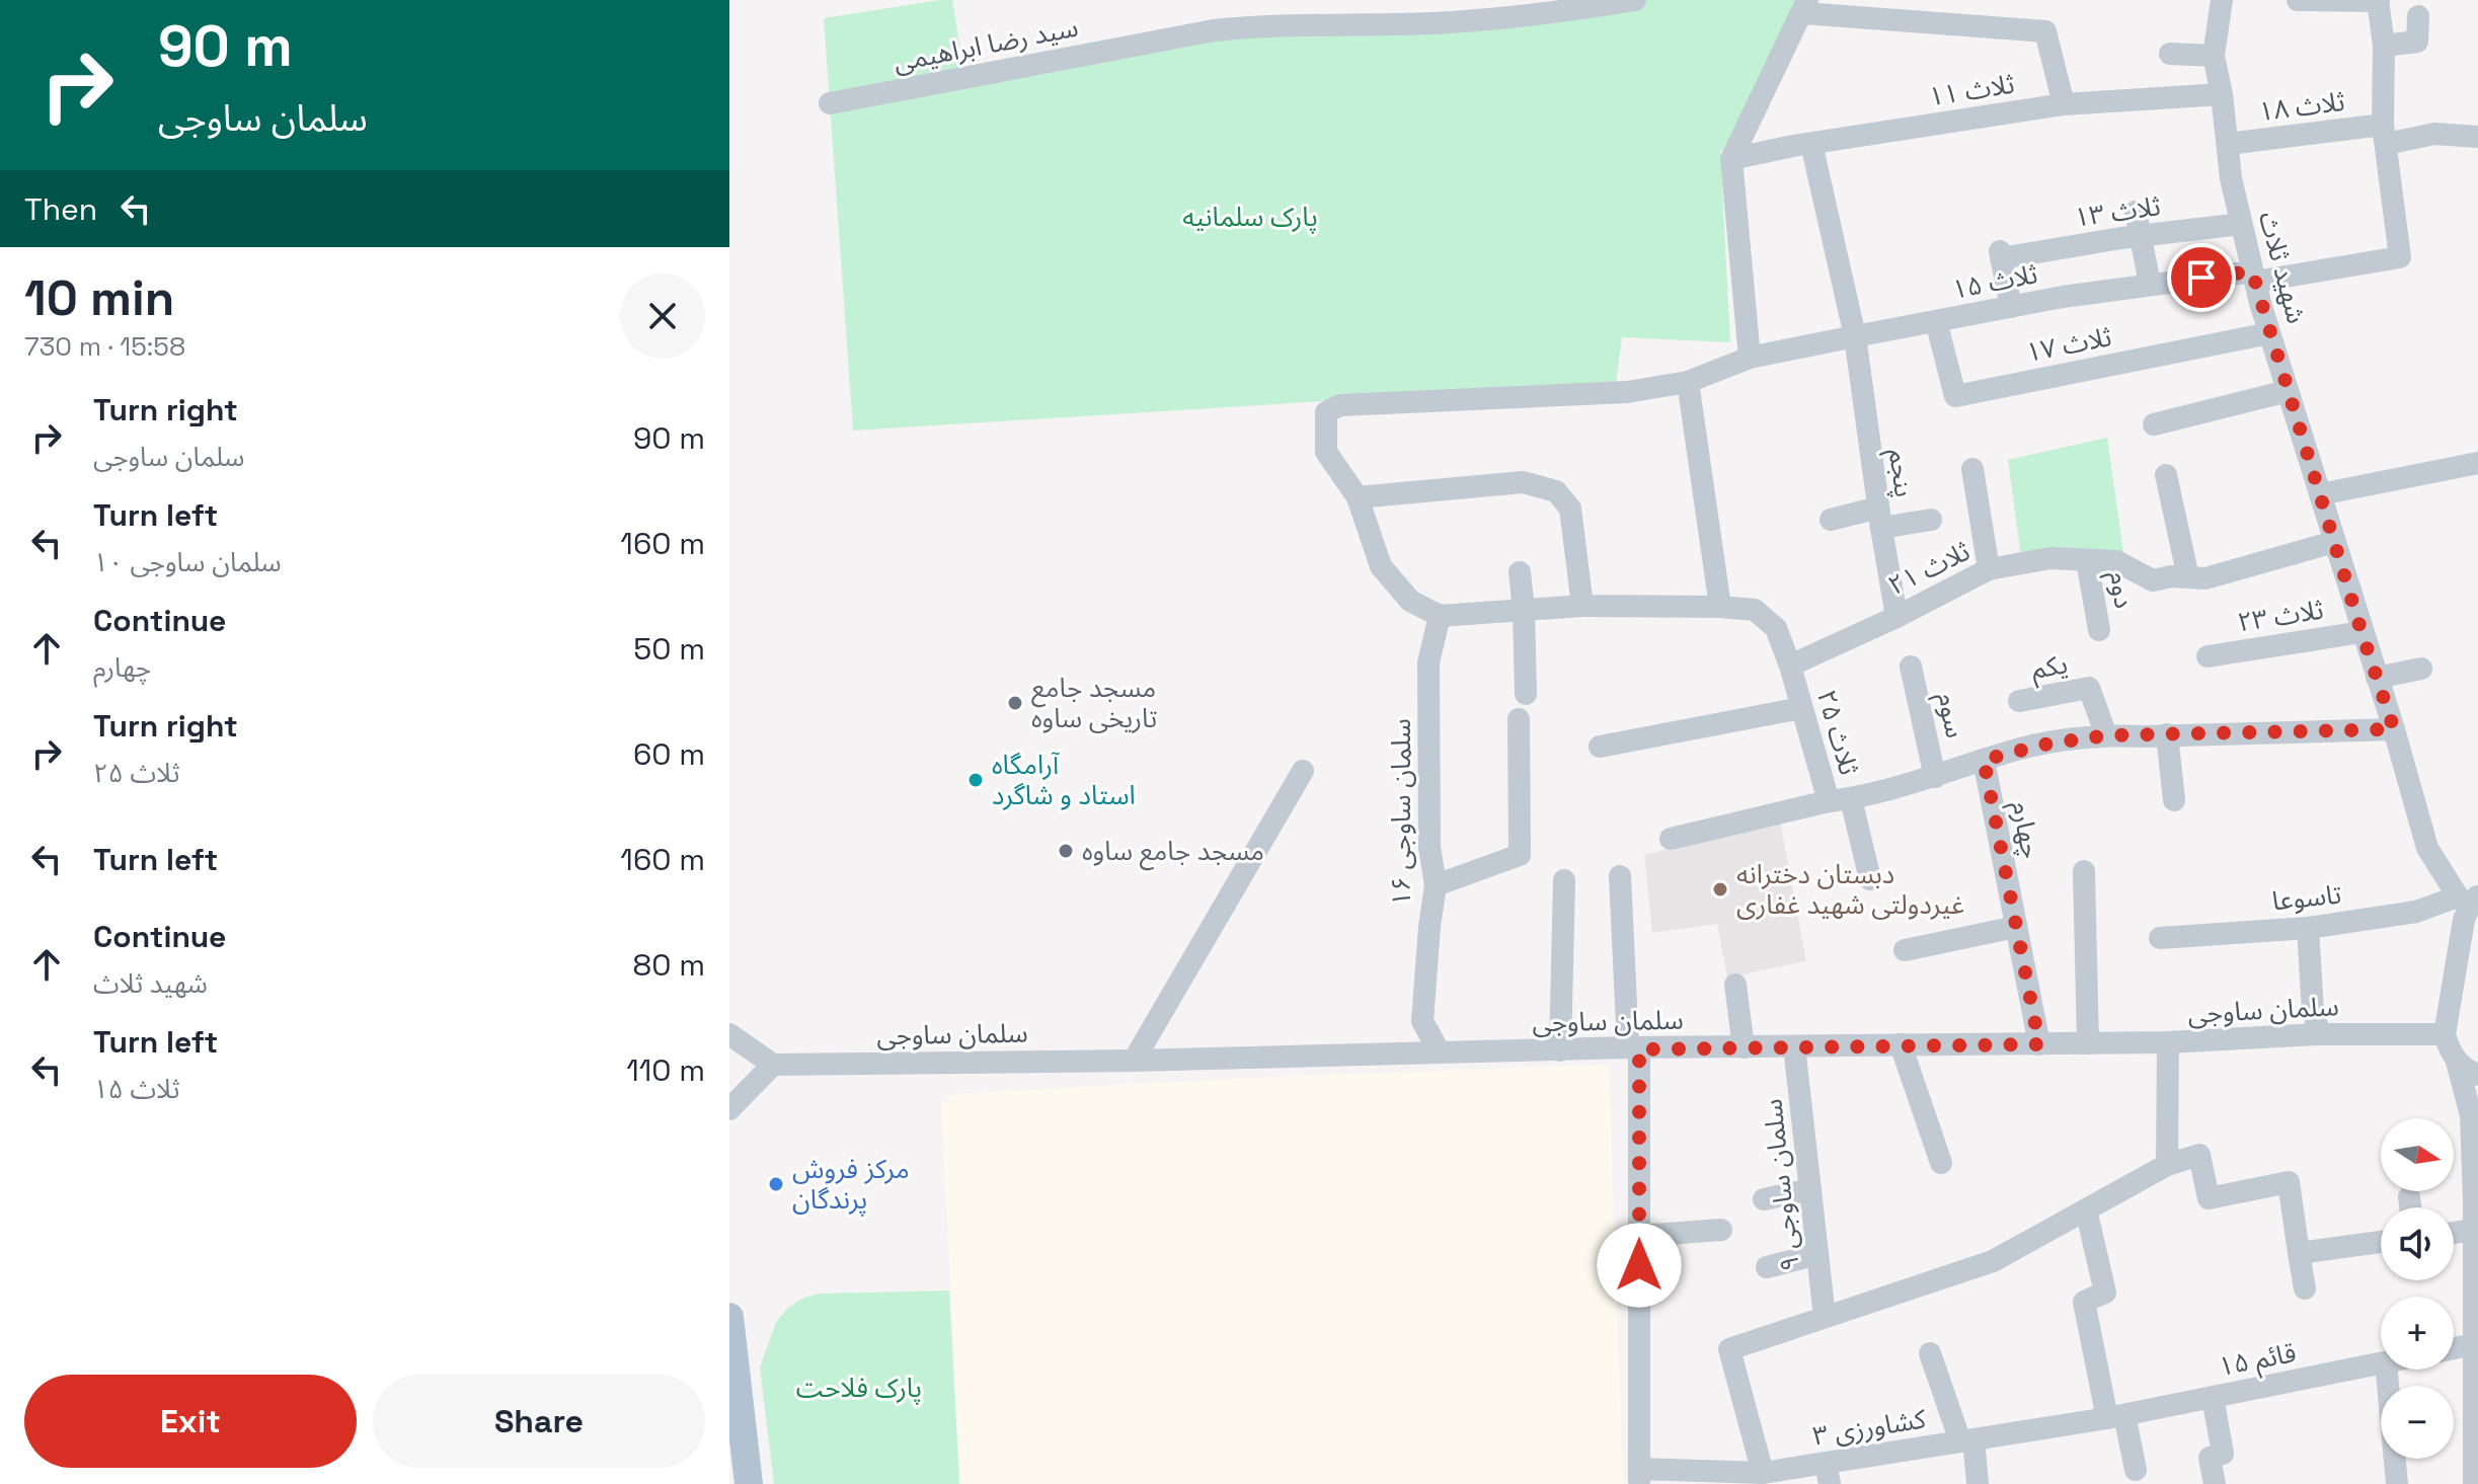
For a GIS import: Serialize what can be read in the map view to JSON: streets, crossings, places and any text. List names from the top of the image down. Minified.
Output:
{"streets":{"street":["سید رضا ابراهیمی","ثلاث ۱۱","ثلاث ۱۸","ثلاث ۱۳","شهید ثلاث","ثلاث ۱۵","ثلاث ۱۷","پنجم","ثلاث ۲۱","دوم","ثلاث ۲۳","یکم","سوم","ثلاث ۲۵","سلمان ساوجی ۱۶","چهارم","تاسوعا","سلمان ساوجی","سلمان ساوجی ۹","قائم ۱۵","کشاورزی ۳"]},"crossings":[["ثلاث ۱۱","شهید ثلاث"],["ثلاث ۱۱","پنجم"],["ثلاث ۱۸","شهید ثلاث"],["ثلاث ۱۸","ثلاث ۱۵"],["ثلاث ۱۳","شهید ثلاث"],["ثلاث ۱۳","ثلاث ۱۵"],["شهید ثلاث","ثلاث ۱۵"],["شهید ثلاث","ثلاث ۱۷"],["شهید ثلاث","ثلاث ۲۱"],["شهید ثلاث","ثلاث ۲۳"],["شهید ثلاث","ثلاث ۲۵"],["شهید ثلاث","تاسوعا"],["ثلاث ۱۵","ثلاث ۱۷"],["ثلاث ۱۵","پنجم"],["پنجم","ثلاث ۲۱"],["ثلاث ۲۱","دوم"],["ثلاث ۲۱","ثلاث ۲۵"],["یکم","ثلاث ۲۵"],["سوم","ثلاث ۲۵"],["ثلاث ۲۵","سلمان ساوجی ۱۶"],["ثلاث ۲۵","چهارم"],["سلمان ساوجی ۱۶","سلمان ساوجی"],["چهارم","سلمان ساوجی"],["سلمان ساوجی","سلمان ساوجی ۹"],["قائم ۱۵","کشاورزی ۳"]],"parks":["پارک سلمانیه","پارک فلاحت"],"places":["مسجد جامع تاریخی ساوه","آرامگاه استاد و شاگرد","مسجد جامع ساوه","دبستان دخترانه غیردولتی شهید غفاری","مرکز فروش پرندگان"],"north":"right","page":{"turn":["90 m","سلمان ساوجی"],"then":"Then","heading":["10 min","730 m · 15:58"],"list":[{"name":"Turn right","note":"سلمان ساوجی","value":"90 m"},{"name":"Turn left","note":"سلمان ساوجی ۱۰","value":"160 m"},{"name":"Continue","note":"چهارم","value":"50 m"},{"name":"Turn right","note":"ثلاث ۲۵","value":"60 m"},{"name":"Turn left","value":"160 m"},{"name":"Continue","note":"شهید ثلاث","value":"80 m"},{"name":"Turn left","note":"ثلاث ۱۵","value":"110 m"}],"map_buttons":["+","−"],"buttons":["Exit","Share"]}}
